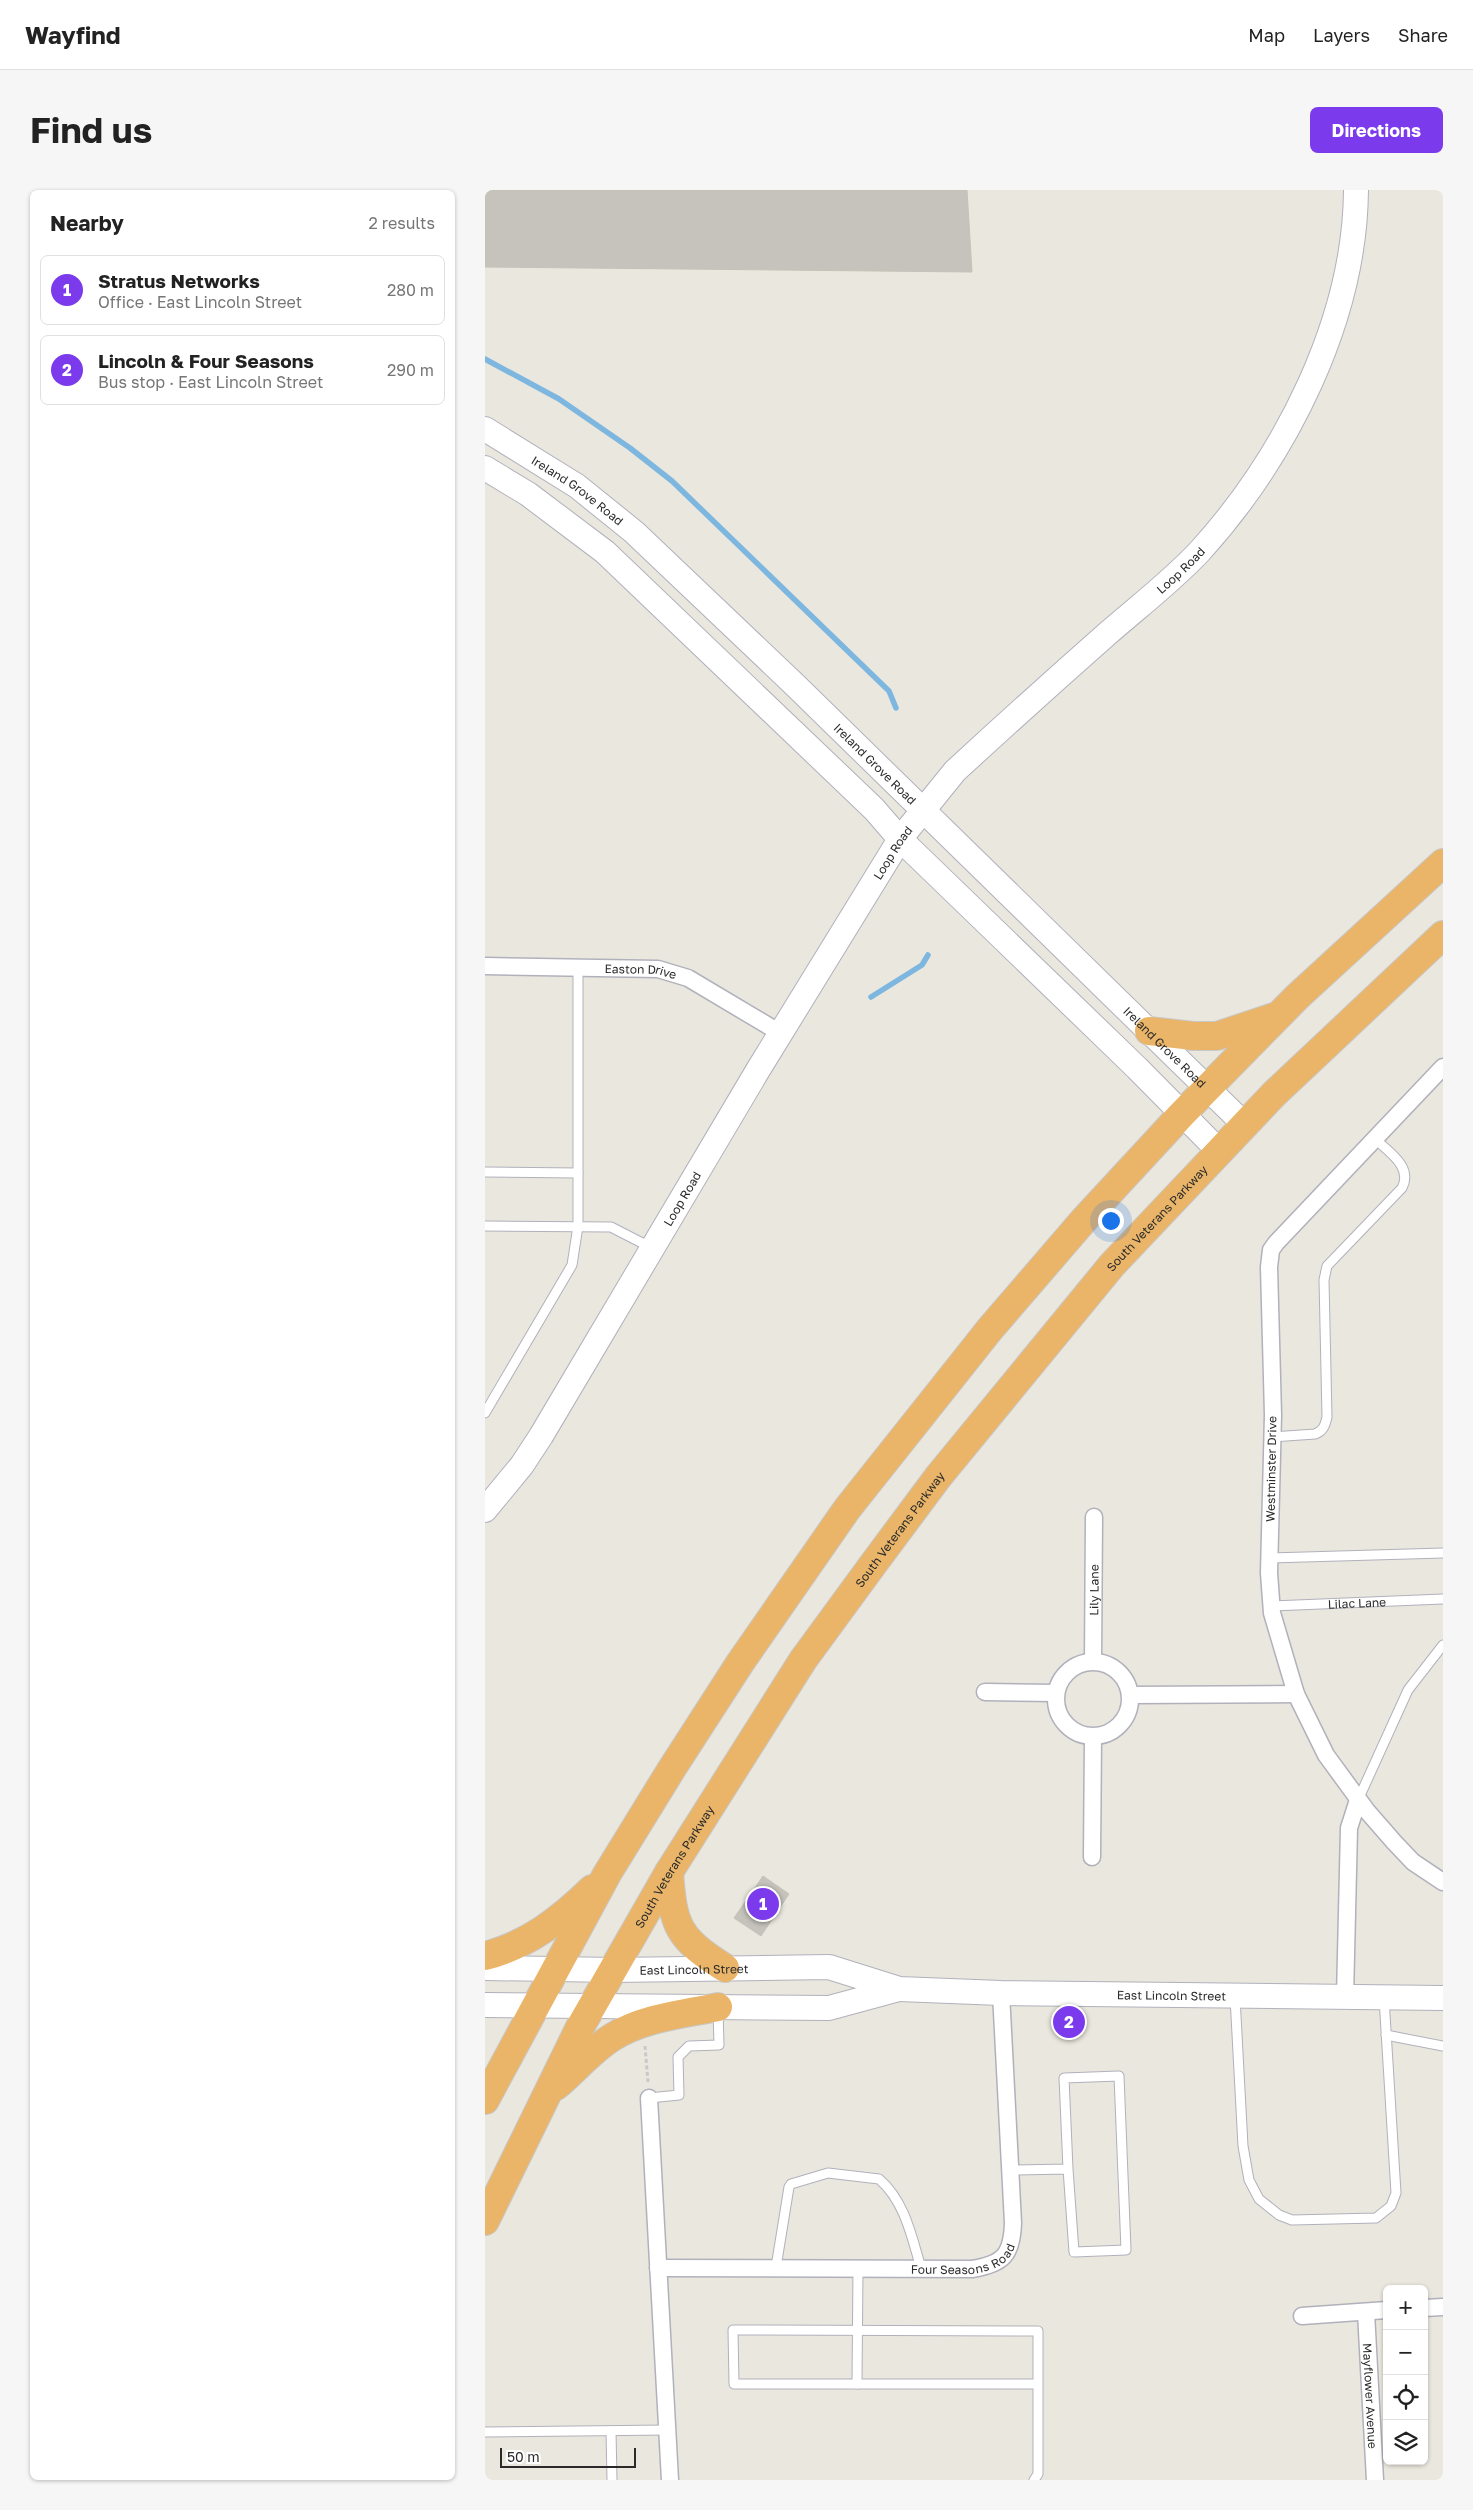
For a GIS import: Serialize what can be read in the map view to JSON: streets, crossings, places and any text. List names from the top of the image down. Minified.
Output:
{"streets":{"highway":["South Veterans Parkway"],"main road":["Ireland Grove Road","Loop Road","East Lincoln Street"],"street":["Easton Drive","Westminster Drive","Lily Lane","Four Seasons Road","Mayflower Avenue"],"lane":["Lilac Lane"]},"crossings":[["Ireland Grove Road","Loop Road"],["Ireland Grove Road","South Veterans Parkway"],["Loop Road","Easton Drive"],["South Veterans Parkway","East Lincoln Street"],["Westminster Drive","Lilac Lane"],["East Lincoln Street","Four Seasons Road"]],"scale_bar":"50 m","page":{"header":"Wayfind","nav":["Map","Layers","Share"],"buttons":"Directions","title":"Find us","heading":["Nearby","2 results"],"list":[{"mark":"1","name":"Stratus Networks","note":"Office · East Lincoln Street","value":"280 m"},{"mark":"2","name":"Lincoln & Four Seasons","note":"Bus stop · East Lincoln Street","value":"290 m"}],"pins":["1","2"],"map_buttons":["+","−"],"scale":"50 m"}}
